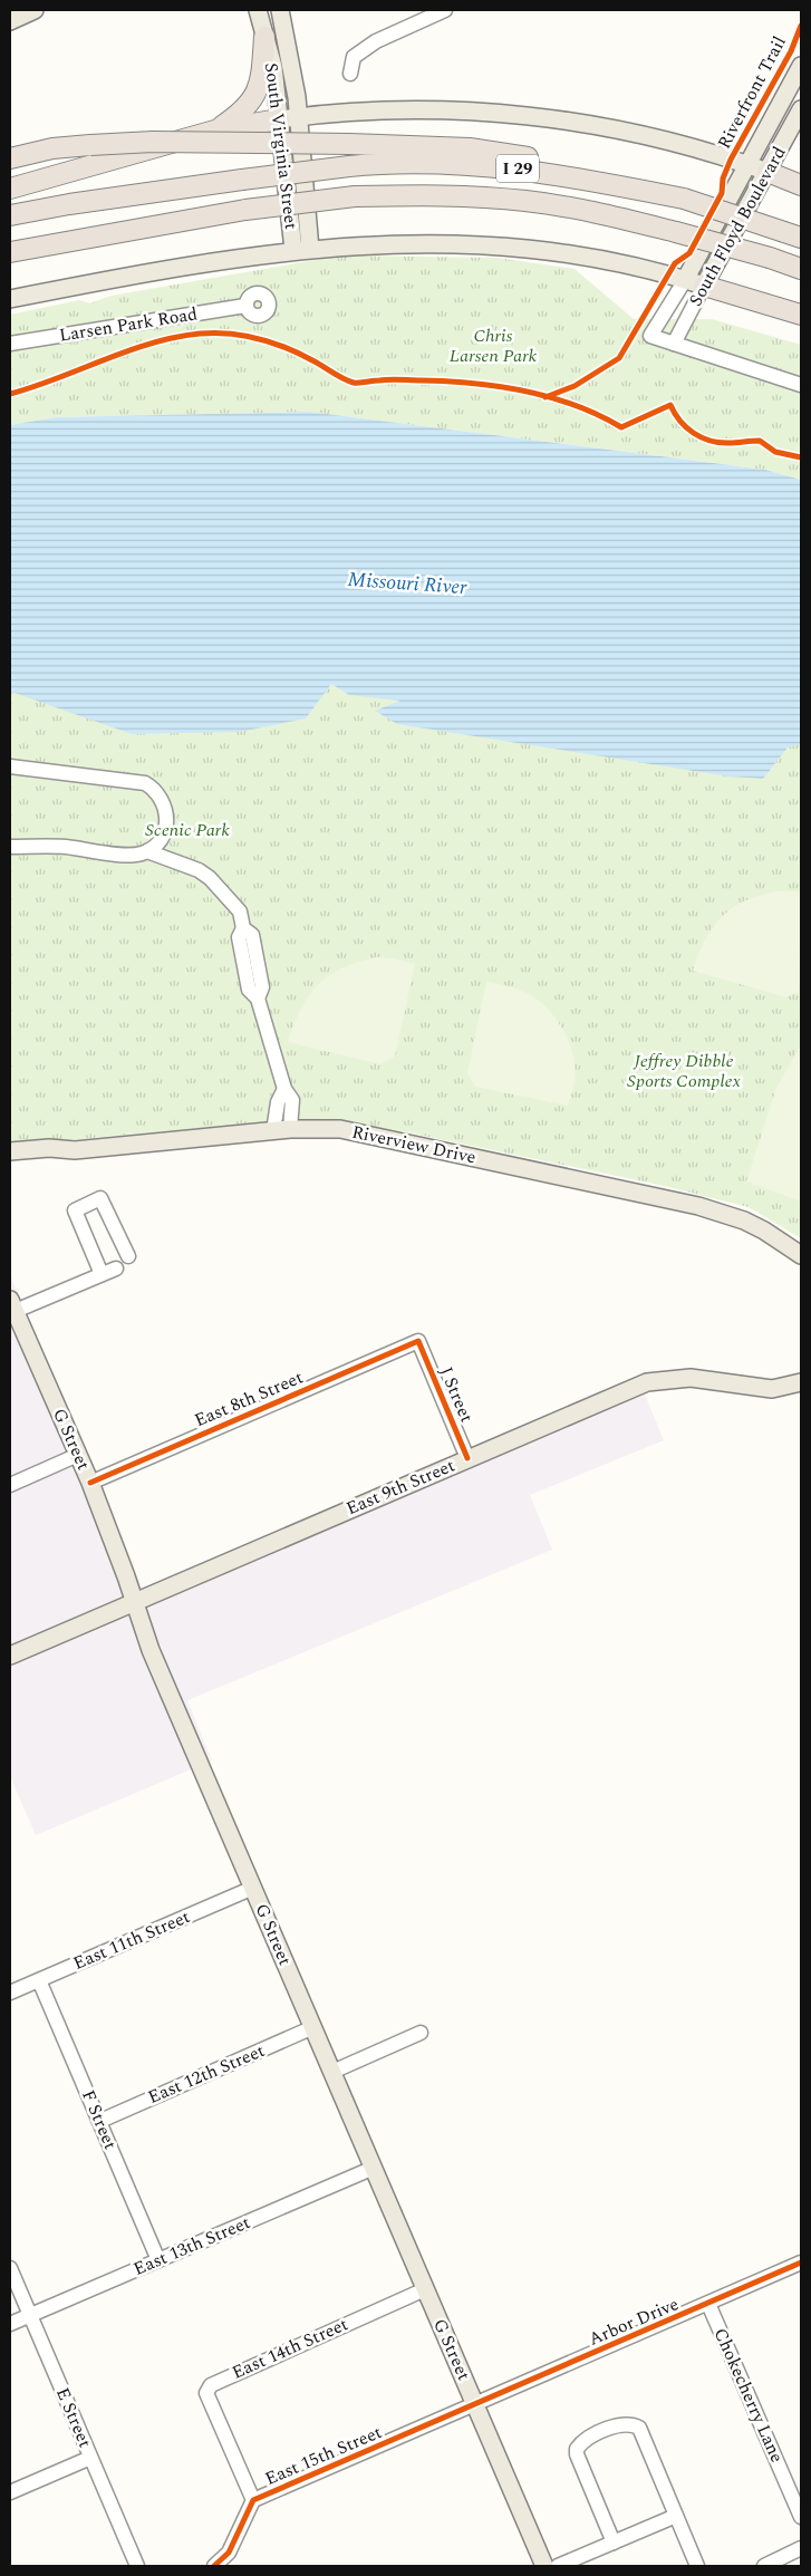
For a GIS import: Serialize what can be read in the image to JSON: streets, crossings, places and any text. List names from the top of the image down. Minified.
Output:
{"streets":{"highway":["I 29"],"main road":["South Virginia Street","South Floyd Boulevard","Riverview Drive","G Street","East 9th Street"],"street":["Larsen Park Road","J Street","East 8th Street","East 11th Street","East 12th Street","F Street","East 13th Street","Arbor Drive","East 14th Street","Chokecherry Lane","E Street","East 15th Street"],"cycle path":["Riverfront Trail"]},"crossings":[["J Street","East 8th Street"],["J Street","East 9th Street"],["East 8th Street","G Street"],["G Street","East 9th Street"],["G Street","East 11th Street"],["G Street","East 12th Street"],["G Street","East 13th Street"],["G Street","Arbor Drive"],["G Street","East 14th Street"],["G Street","East 15th Street"],["East 11th Street","F Street"],["East 12th Street","F Street"],["F Street","East 13th Street"],["East 13th Street","E Street"],["Arbor Drive","Chokecherry Lane"],["Arbor Drive","East 15th Street"],["East 14th Street","East 15th Street"]],"water":["Missouri River"],"parks":["Chris Larsen Park","Scenic Park","Jeffrey Dibble Sports Complex"]}
